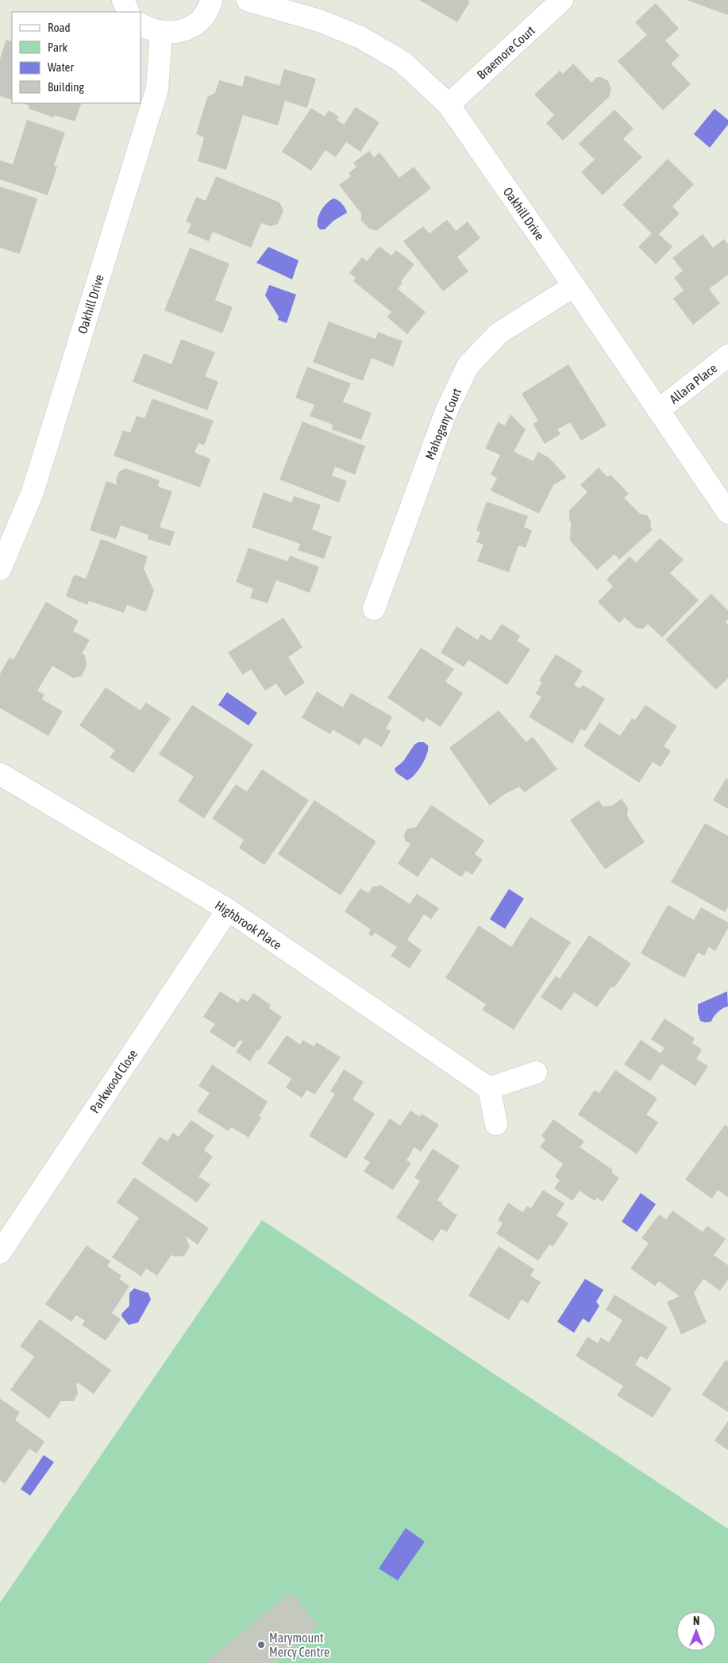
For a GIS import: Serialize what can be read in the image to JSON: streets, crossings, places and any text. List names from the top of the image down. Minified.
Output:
{"streets":{"street":["Braemore Court","Oakhill Drive","Allara Place","Mahogany Court","Highbrook Place","Parkwood Close"]},"crossings":[["Braemore Court","Oakhill Drive"],["Oakhill Drive","Allara Place"],["Oakhill Drive","Mahogany Court"],["Highbrook Place","Parkwood Close"]],"places":["Marymount Mercy Centre"],"legend":["Road","Park","Water","Building"],"north":"top"}
